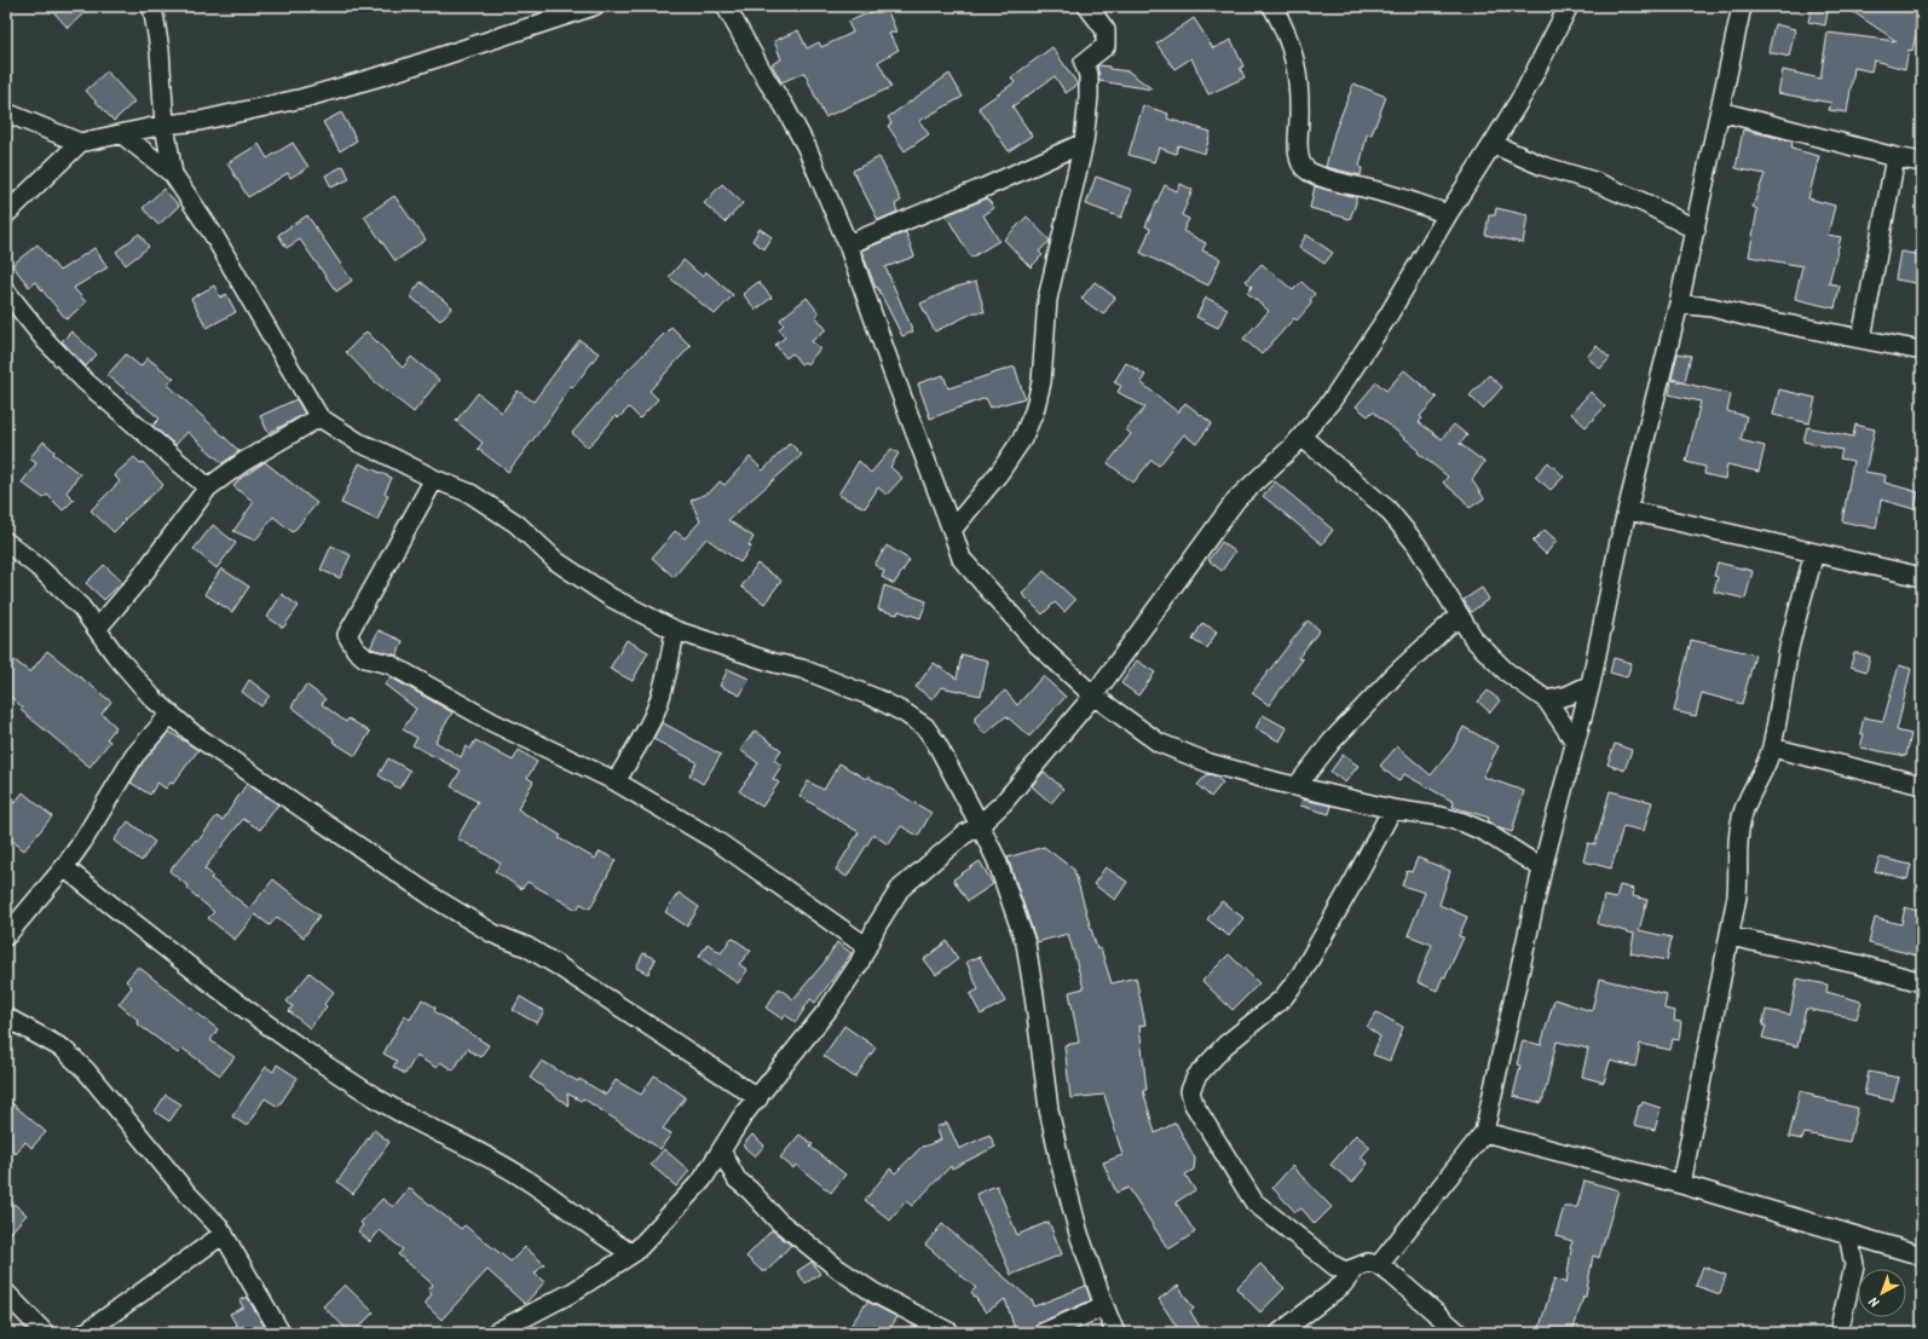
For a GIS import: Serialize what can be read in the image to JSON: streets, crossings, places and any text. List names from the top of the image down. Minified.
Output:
{"north":"bottom left"}
